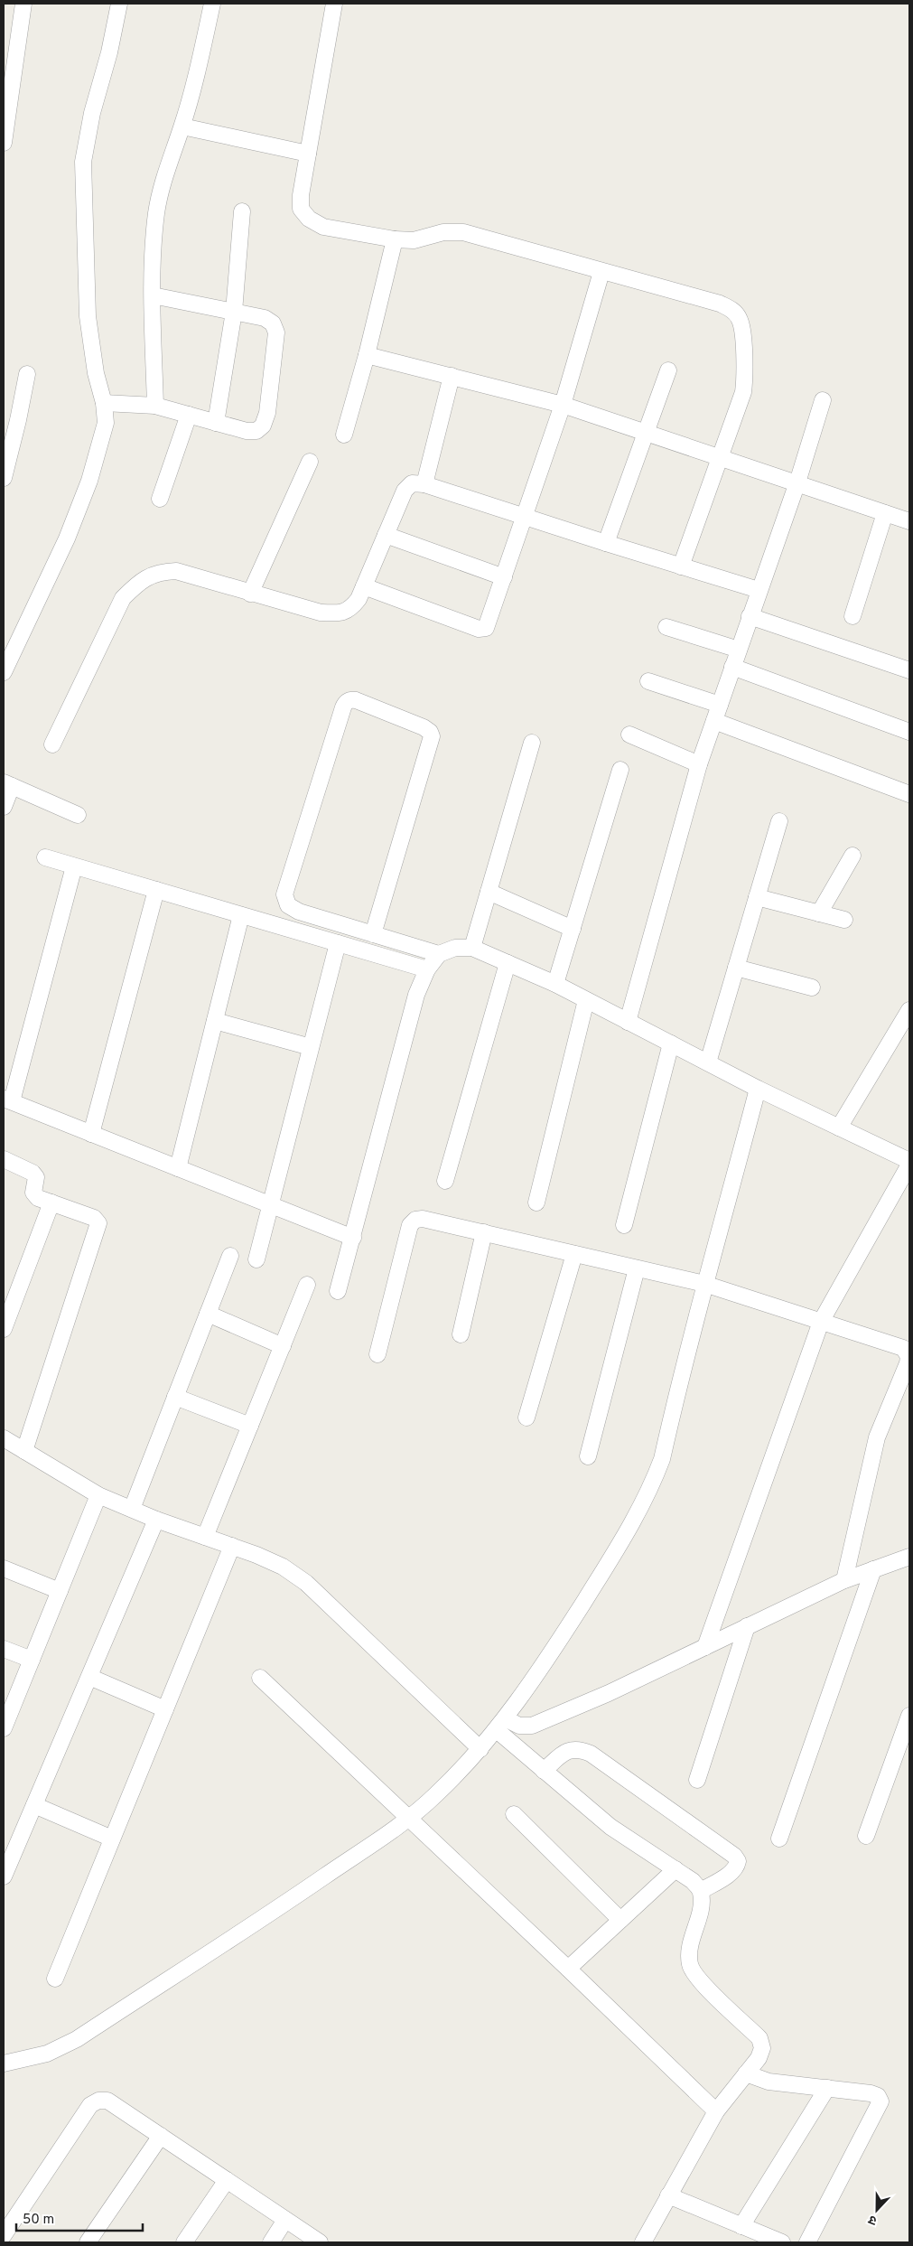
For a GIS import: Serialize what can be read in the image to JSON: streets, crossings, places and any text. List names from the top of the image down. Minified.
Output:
{"scale_bar":"50 m","north":"bottom"}
